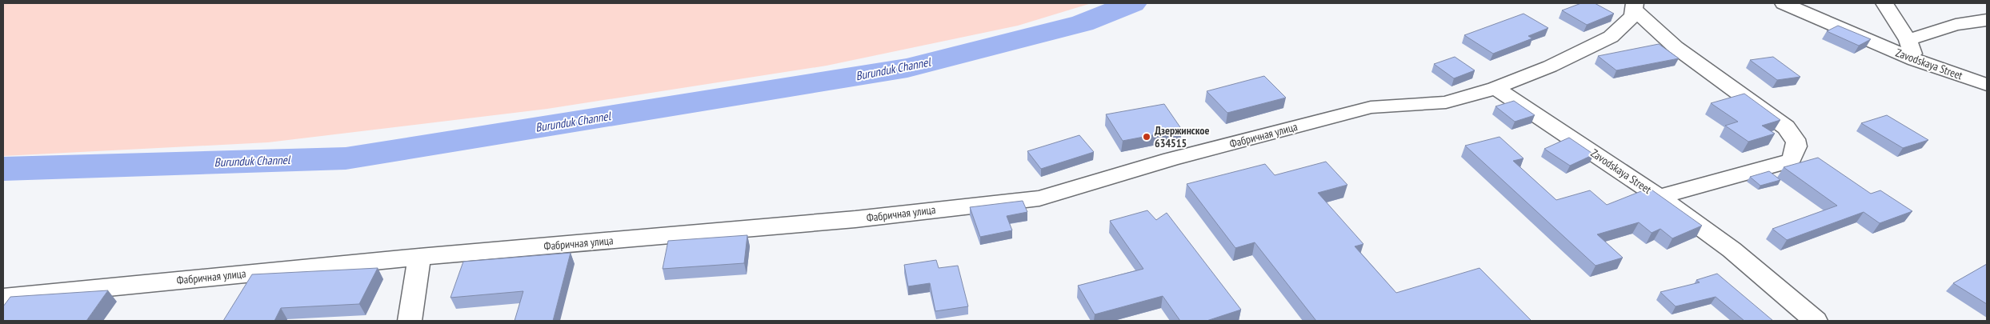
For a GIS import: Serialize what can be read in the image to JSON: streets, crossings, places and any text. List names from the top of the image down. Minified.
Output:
{"streets":{"street":["Zavodskaya Street","Фабричная улица"]},"crossings":[["Zavodskaya Street","Фабричная улица"]],"water":["Burunduk Channel"],"places":["Дзержинское 634515"]}
